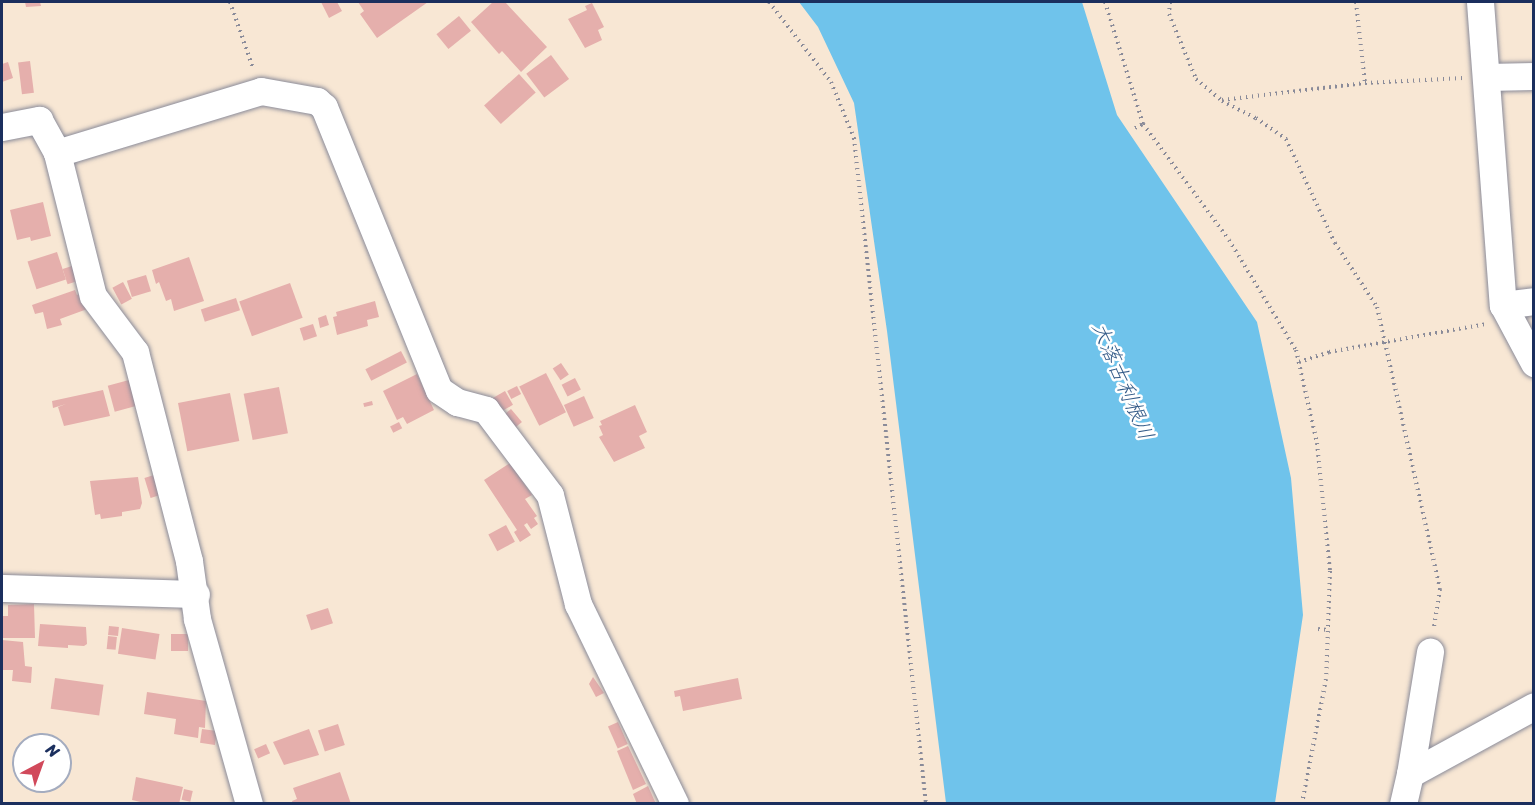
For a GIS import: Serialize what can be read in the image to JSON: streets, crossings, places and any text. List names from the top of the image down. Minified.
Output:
{"water":["大落古利根川"],"north":"top right"}
